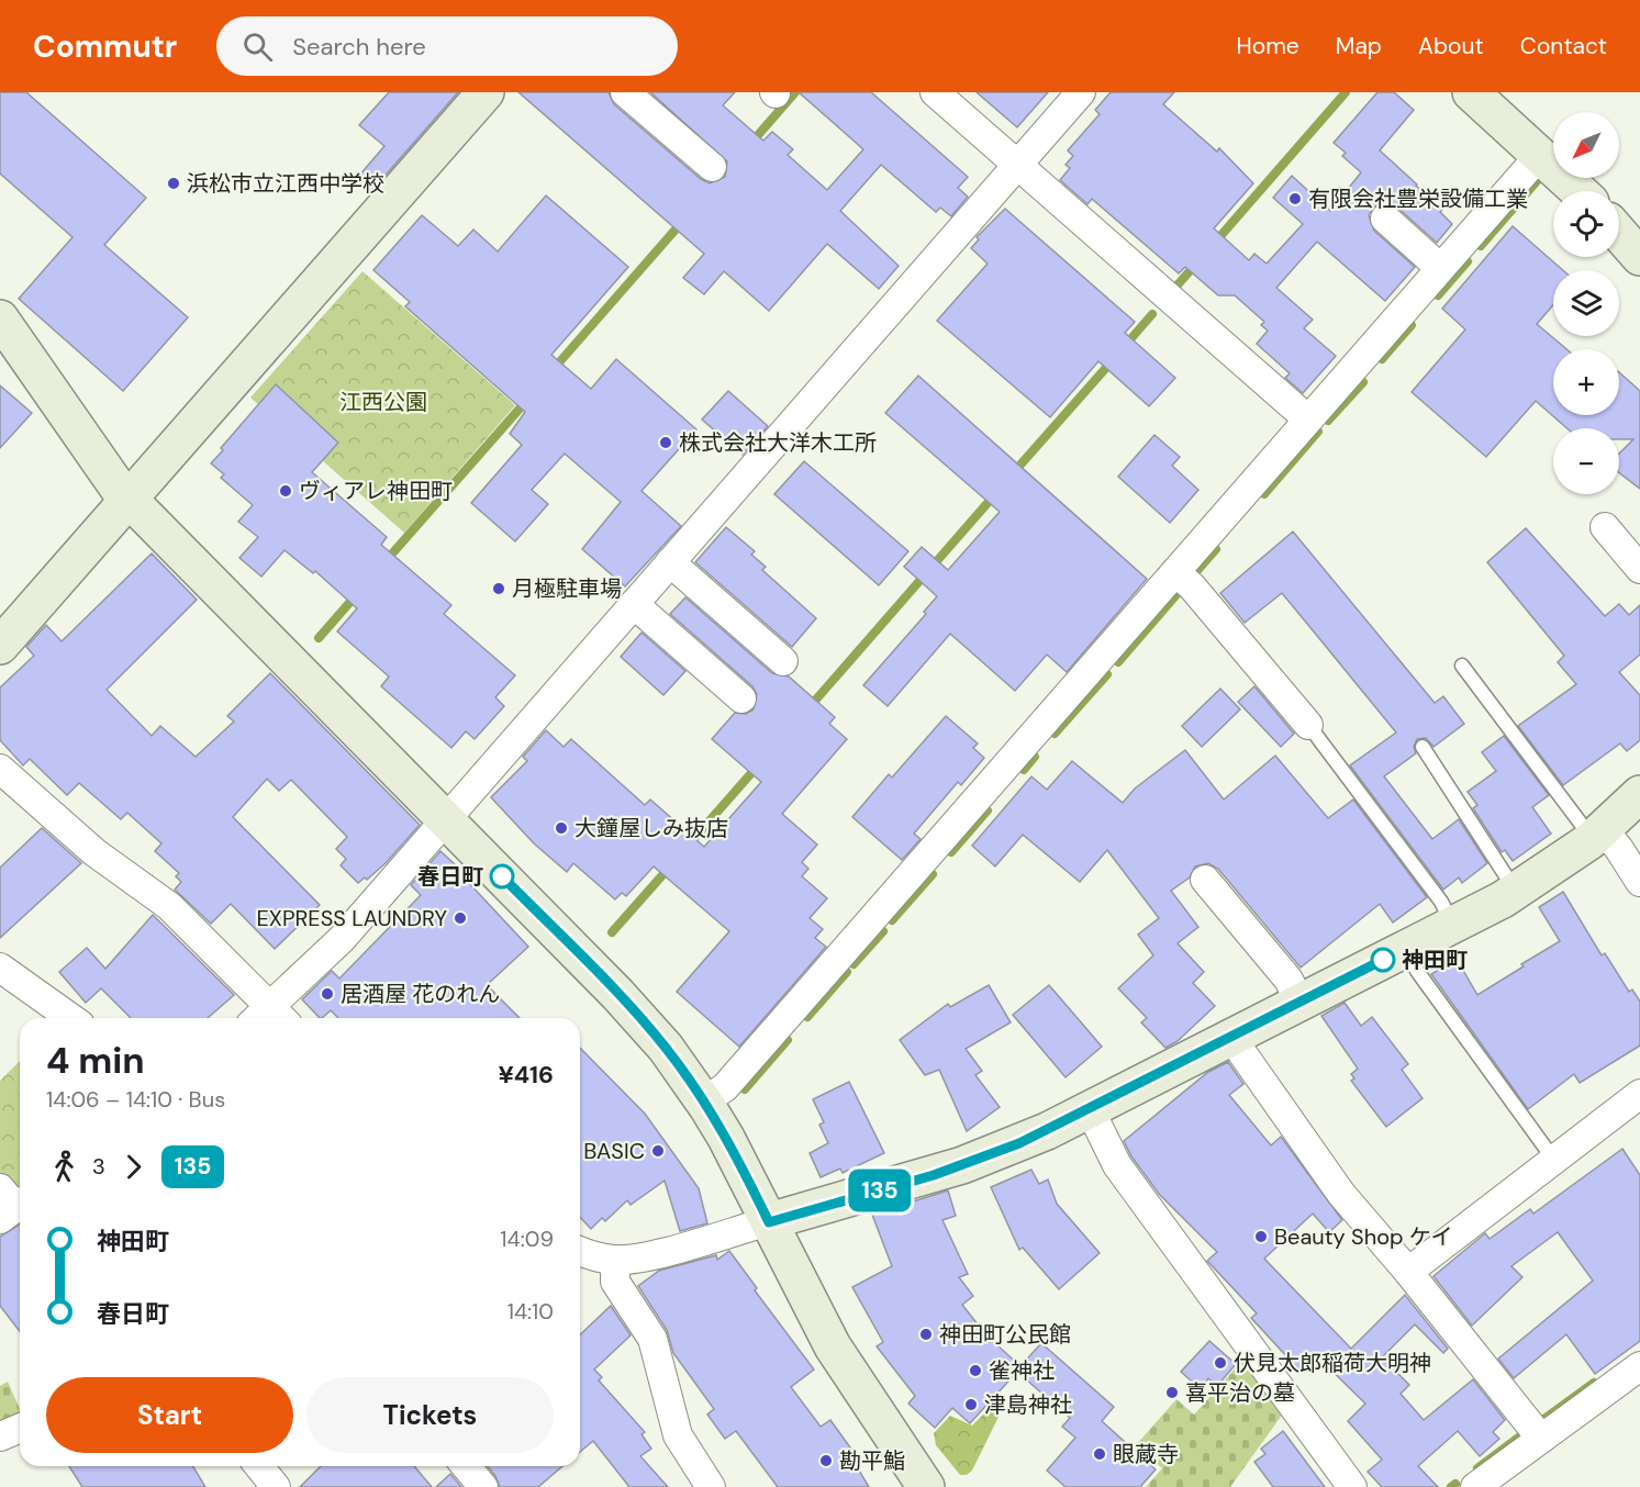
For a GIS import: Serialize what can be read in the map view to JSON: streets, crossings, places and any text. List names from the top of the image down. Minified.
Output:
{"parks":["江西公園"],"places":["浜松市立江西中学校","有限会社豊栄設備工業","株式会社大洋木工所","ヴィアレ神田町","月極駐車場","大鐘屋しみ抜店","春日町","EXPRESS LAUNDRY","神田町","居酒屋 花のれん","BASIC","Beauty Shop ケイ","神田町公民館","伏見太郎稲荷大明神","雀神社","喜平治の墓","津島神社","眼蔵寺","勘平鮨"],"lines":["bus line 135"],"north":"bottom left","page":{"header":"Commutr","search":"Search here","nav":["Home","Map","About","Contact"],"on_map":"135","map_buttons":["+","−"],"heading":["4 min","14:06 – 14:10 · Bus","¥416"],"legs":["3","135"],"list":[{"name":"神田町","value":"14:09"},{"name":"春日町","value":"14:10"}],"buttons":["Start","Tickets"]}}
